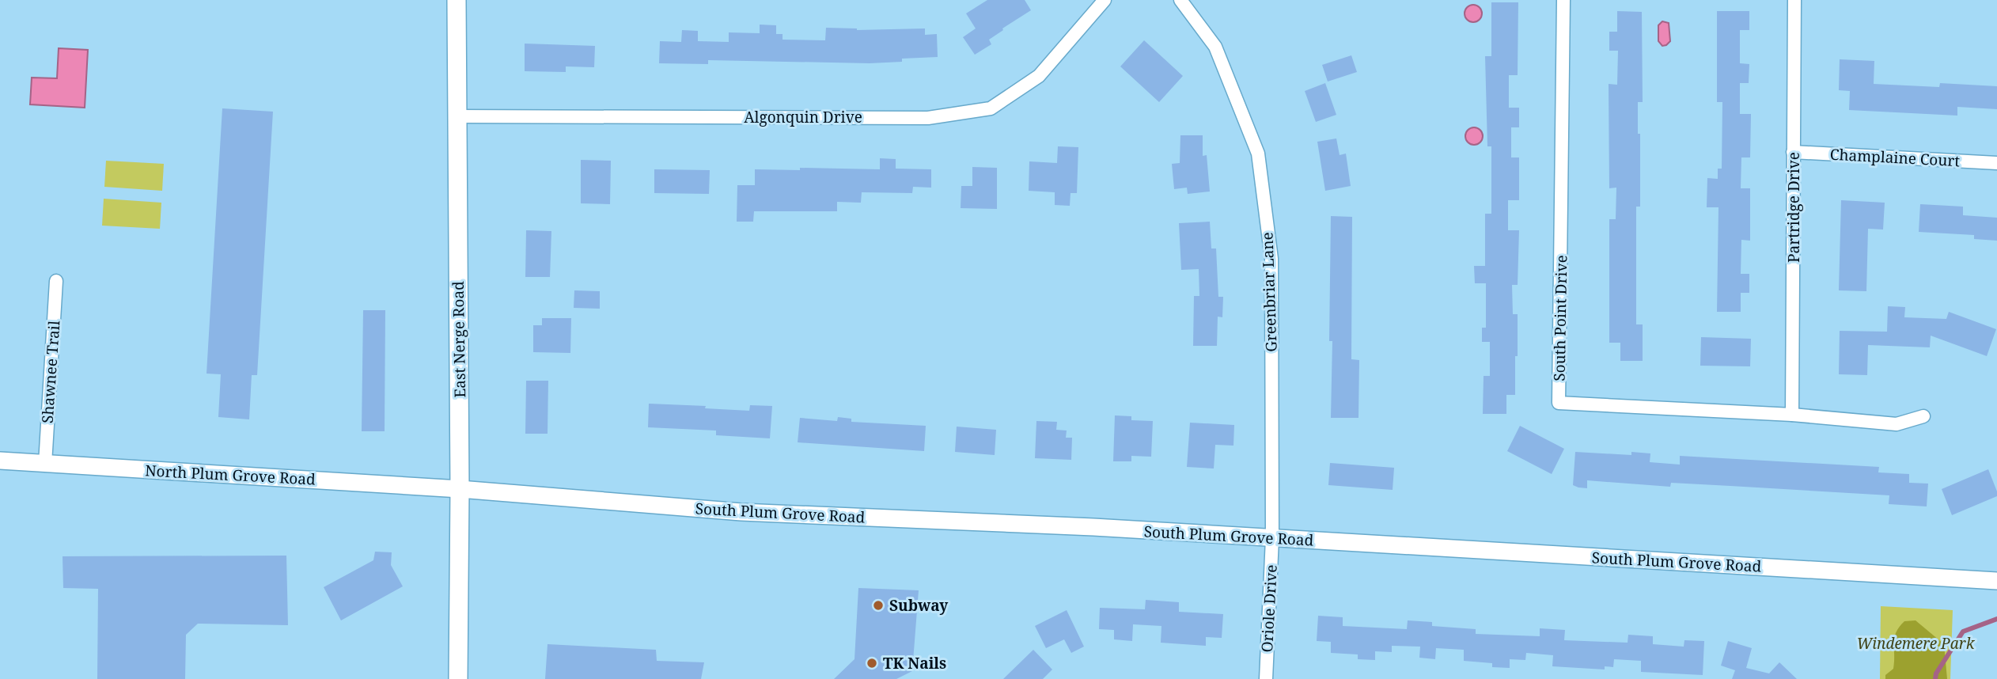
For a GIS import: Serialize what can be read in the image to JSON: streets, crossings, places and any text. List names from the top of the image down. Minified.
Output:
{"streets":{"main road":["East Nerge Road"],"street":["Algonquin Drive","Champlaine Court","Partridge Drive","Greenbriar Lane","South Point Drive","Shawnee Trail","North Plum Grove Road","South Plum Grove Road","Oriole Drive"]},"crossings":[["Algonquin Drive","East Nerge Road"],["Champlaine Court","Partridge Drive"],["Partridge Drive","South Point Drive"],["Greenbriar Lane","South Plum Grove Road"],["Greenbriar Lane","Oriole Drive"],["East Nerge Road","North Plum Grove Road"],["East Nerge Road","South Plum Grove Road"],["Shawnee Trail","North Plum Grove Road"],["North Plum Grove Road","South Plum Grove Road"],["South Plum Grove Road","Oriole Drive"]],"parks":["Windemere Park"],"places":["Subway","TK Nails"]}
